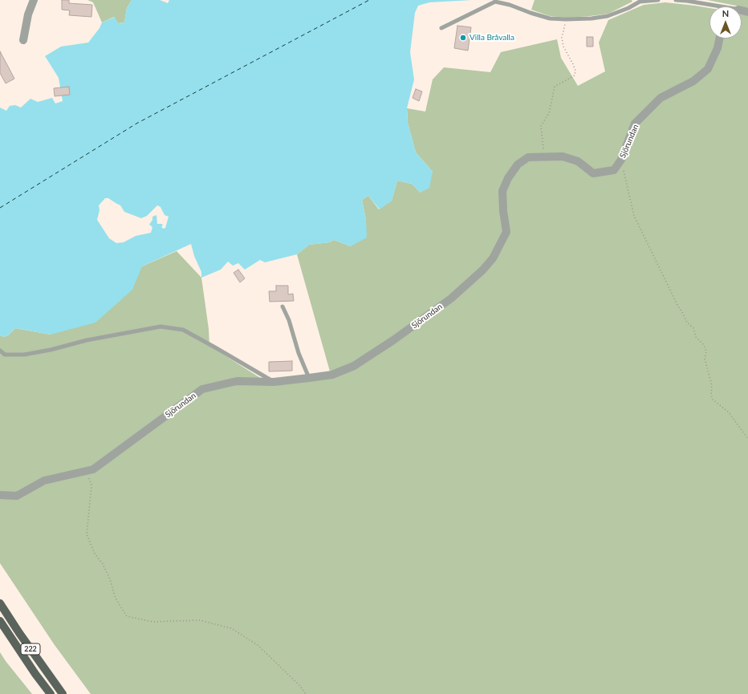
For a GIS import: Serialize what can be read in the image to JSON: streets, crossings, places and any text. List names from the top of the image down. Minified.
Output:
{"streets":{"main road":["222"],"street":["Sjörundan"]},"places":["Villa Bråvalla"],"north":"top"}
